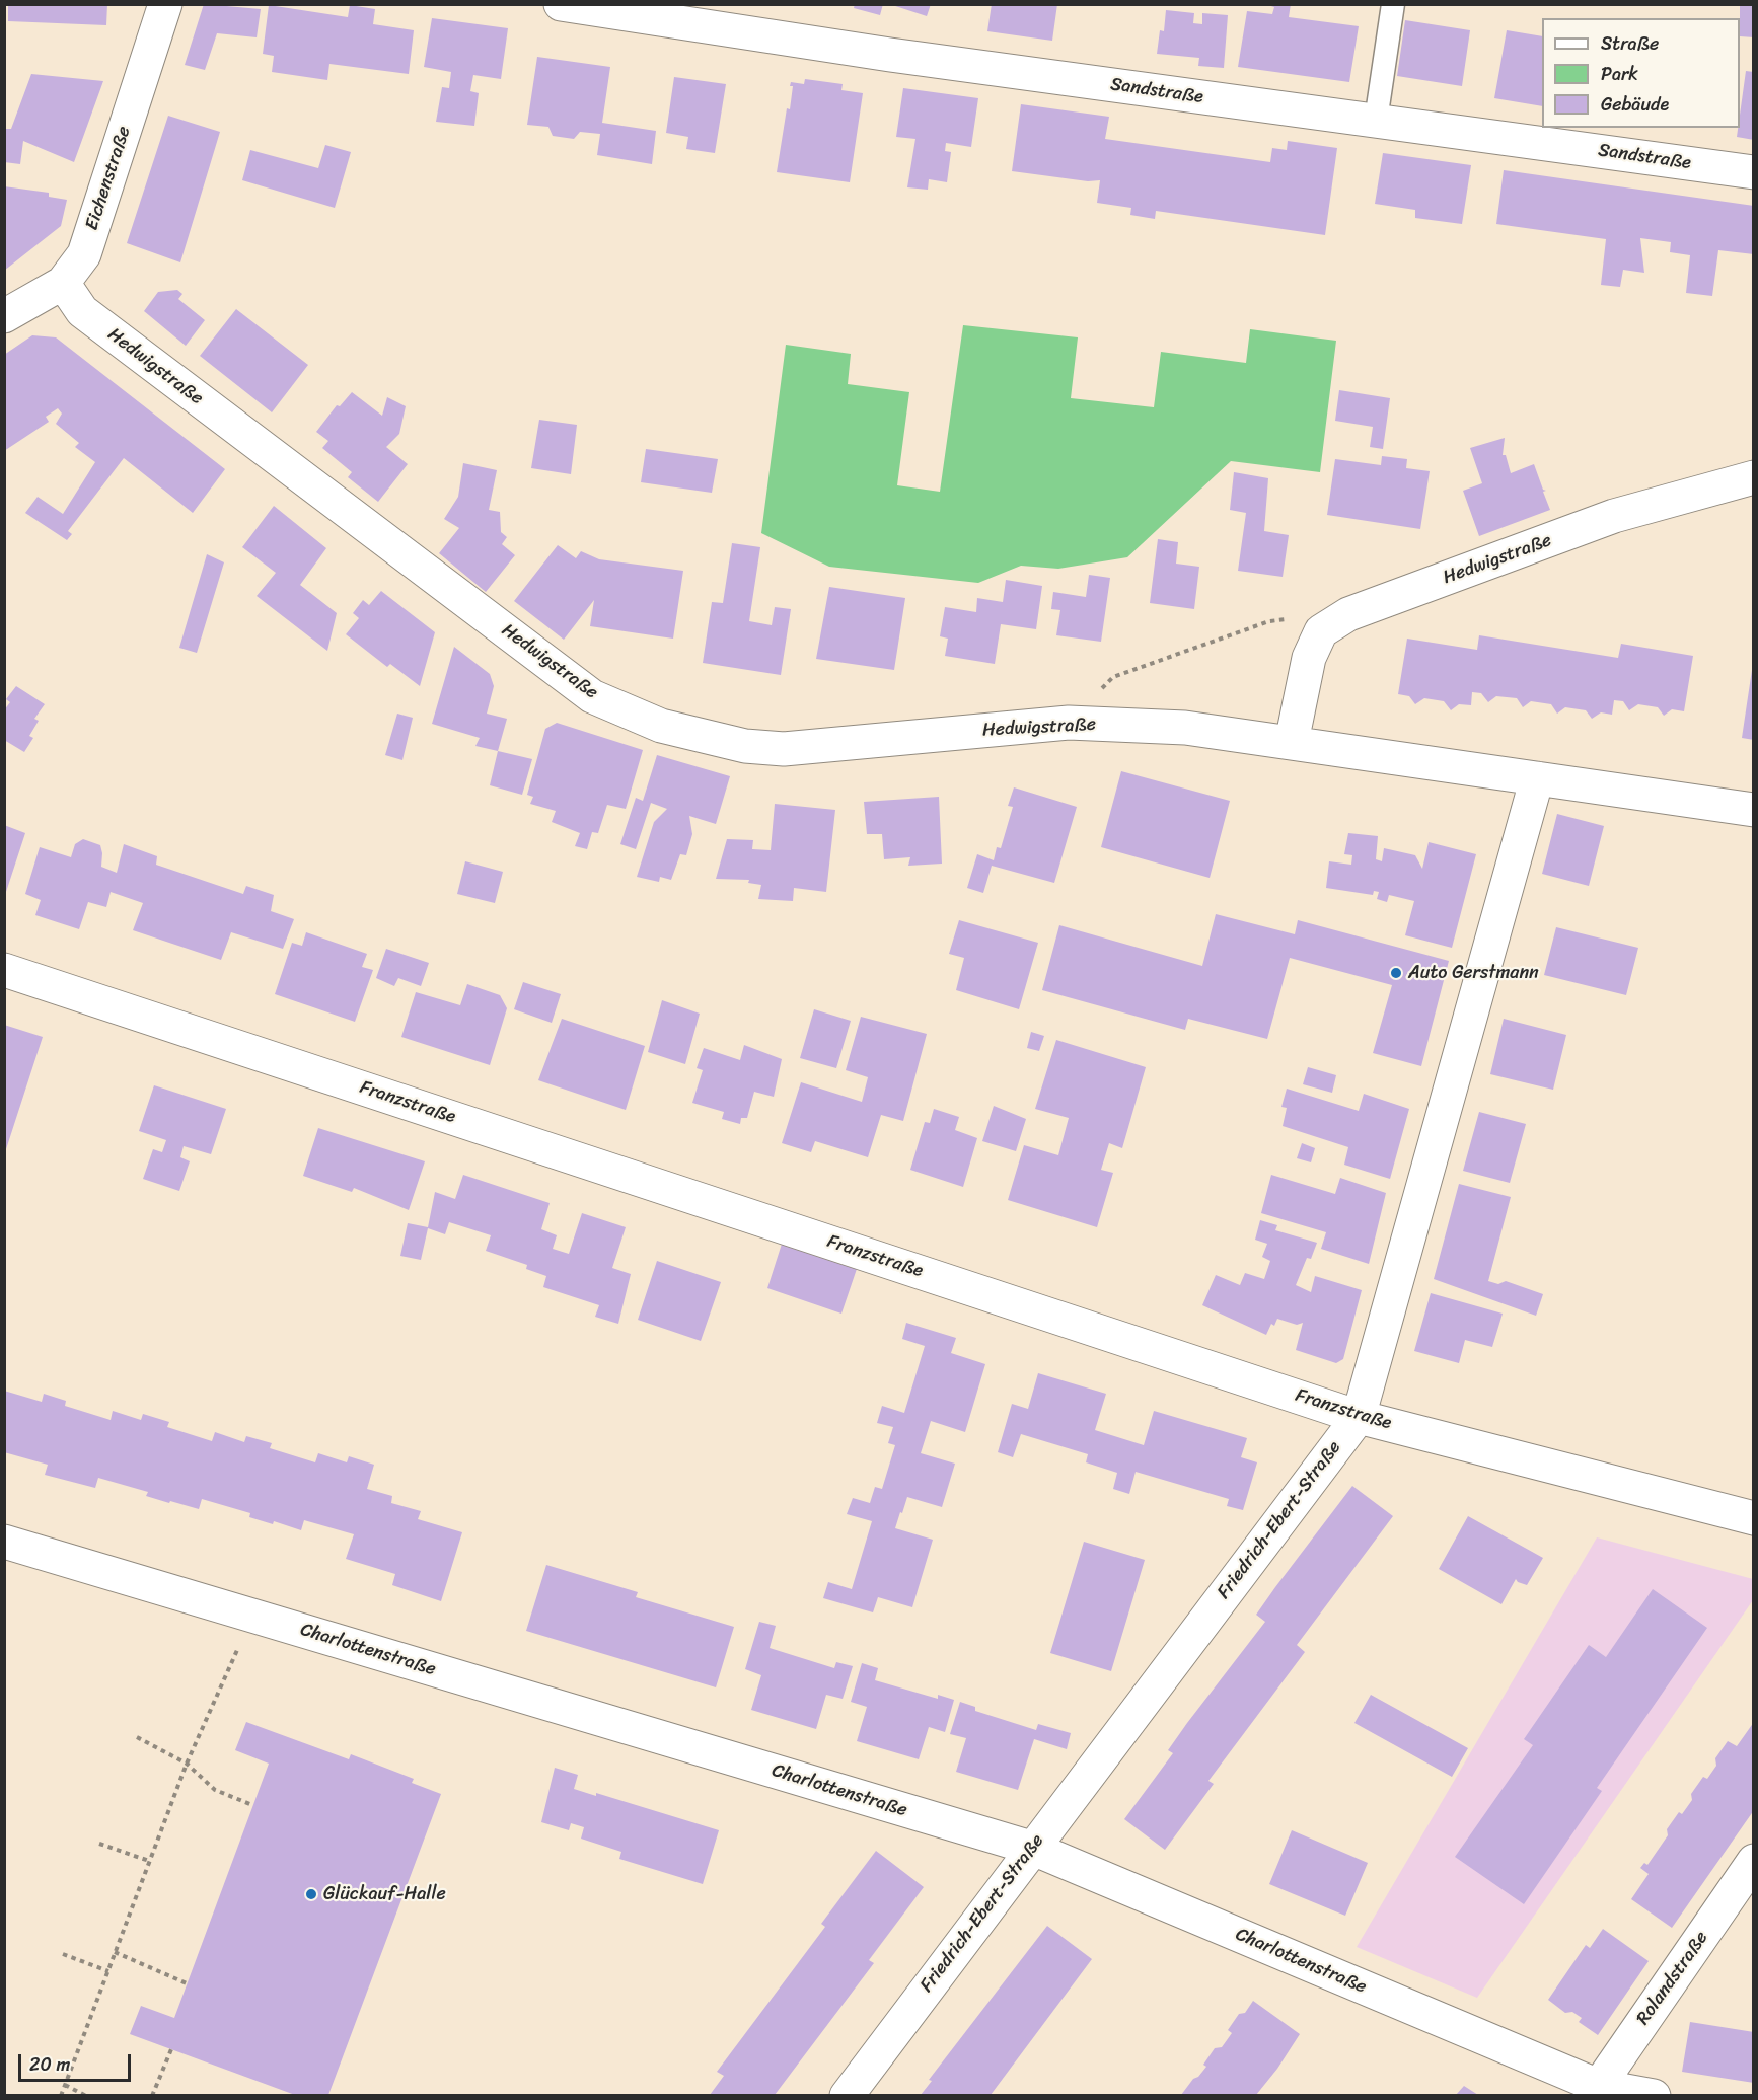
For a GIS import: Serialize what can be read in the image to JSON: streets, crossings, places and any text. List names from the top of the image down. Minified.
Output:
{"streets":{"street":["Sandstraße","Eichenstraße","Hedwigstraße","Franzstraße","Friedrich-Ebert-Straße","Charlottenstraße","Rolandstraße"]},"crossings":[["Eichenstraße","Hedwigstraße"],["Hedwigstraße","Friedrich-Ebert-Straße"],["Franzstraße","Friedrich-Ebert-Straße"],["Friedrich-Ebert-Straße","Charlottenstraße"],["Charlottenstraße","Rolandstraße"]],"places":["Auto Gerstmann","Glückauf-Halle"],"legend":["Straße","Park","Gebäude"],"scale_bar":"20 m"}
